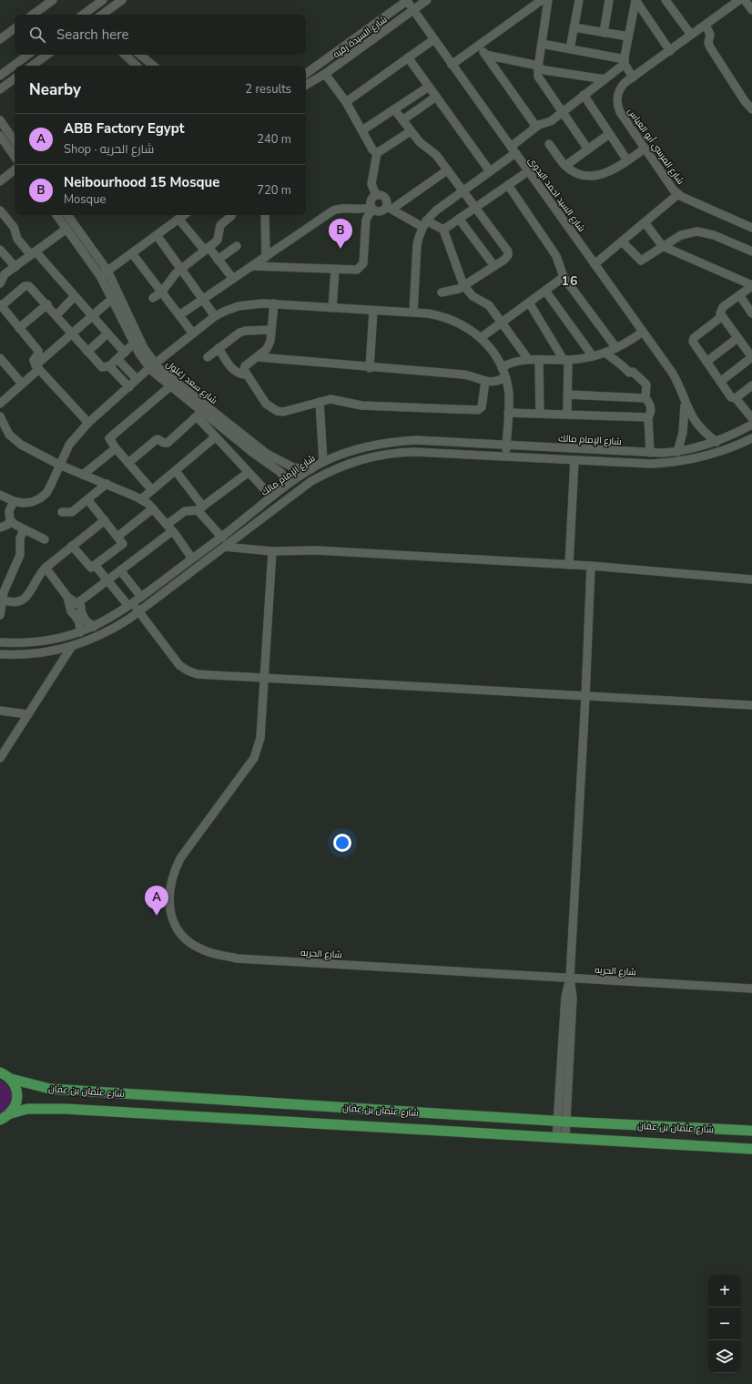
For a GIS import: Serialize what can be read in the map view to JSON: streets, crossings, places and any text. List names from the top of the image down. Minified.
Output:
{"streets":{"main road":["شارع عثمان بن عفان"],"street":["شارع السيدة رقيه","شارع المرسي أبو العباس","شارع السيد احمد البدوى","شارع سعد زغلول","شارع الإمام مالك","شارع الحريه"]},"crossings":[["شارع السيدة رقيه","شارع السيد احمد البدوى"],["شارع السيد احمد البدوى","شارع الإمام مالك"],["شارع سعد زغلول","شارع الإمام مالك"]],"districts":["16"],"page":{"search":"Search here","heading":["Nearby","2 results"],"list":[{"mark":"A","name":"ABB Factory Egypt","note":"Shop · شارع الحريه","value":"240 m"},{"mark":"B","name":"Neibourhood 15 Mosque","note":"Mosque","value":"720 m"}],"pins":["B","A"],"map_buttons":["+","−"]}}
